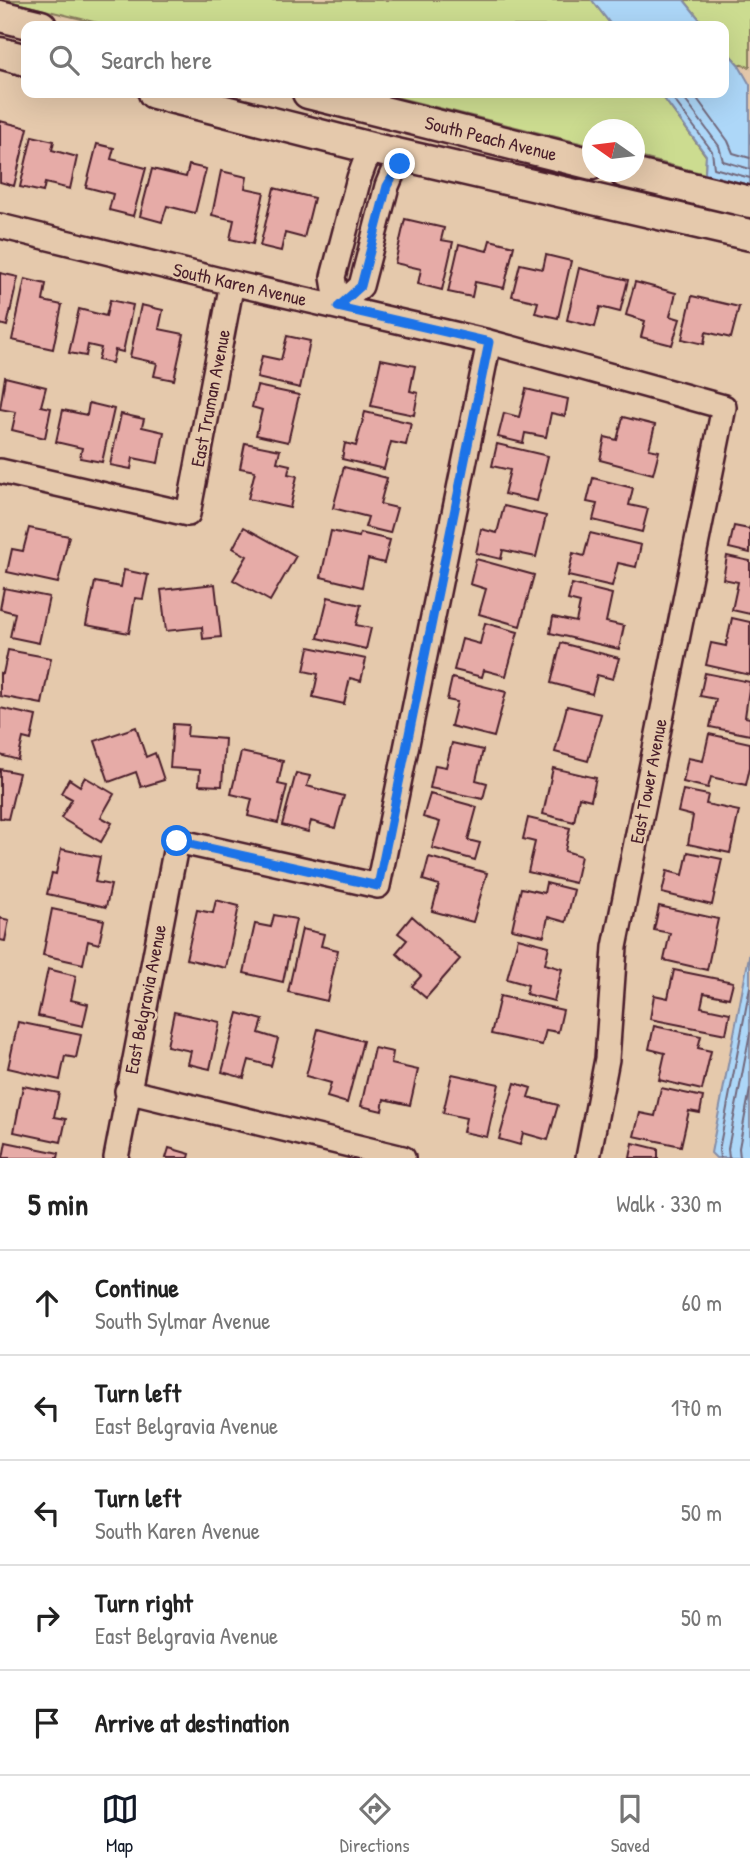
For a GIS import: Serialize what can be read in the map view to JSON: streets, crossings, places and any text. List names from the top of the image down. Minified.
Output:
{"streets":{"street":["South Peach Avenue","South Karen Avenue","East Truman Avenue","East Tower Avenue","East Belgravia Avenue"]},"crossings":[["South Karen Avenue","East Truman Avenue"],["South Karen Avenue","East Tower Avenue"],["South Karen Avenue","East Belgravia Avenue"]],"north":"left","page":{"search":"Search here","heading":["5 min","Walk · 330 m"],"list":[["Continue","South Sylmar Avenue","60 m"],["Turn left","East Belgravia Avenue","170 m"],["Turn left","South Karen Avenue","50 m"],["Turn right","East Belgravia Avenue","50 m"],"Arrive at destination"],"nav":["Map","Directions","Saved"]}}
